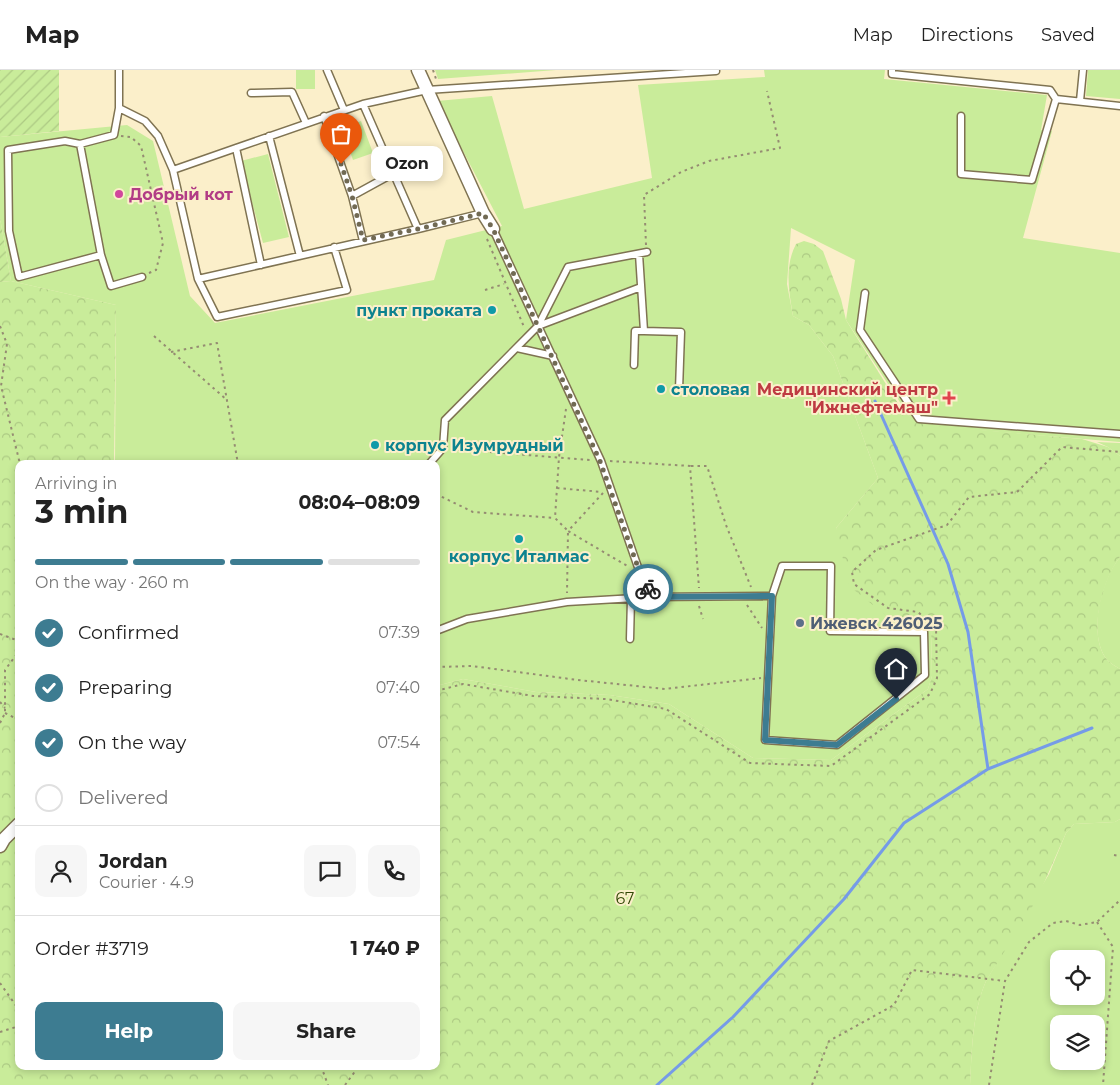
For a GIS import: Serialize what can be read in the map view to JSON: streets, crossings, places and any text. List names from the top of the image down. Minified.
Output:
{"parks":["67"],"places":{"other":["Ozon","Добрый кот","пункт проката","столовая","корпус Изумрудный","корпус Италмас","Ижевск 426025"],"health":["Медицинский центр \"Ижнефтемаш\""]},"page":{"header":"Map","nav":["Map","Directions","Saved"],"bubble":"Ozon","heading":["3 min","Arriving in","08:04–08:09"],"panel":["Jordan","Courier · 4.9","Order #3719","1 740 ₽"],"bar":"On the way · 260 m","list":[["Confirmed","07:39"],["Preparing","07:40"],["On the way","07:54"],"Delivered"],"buttons":["Help","Share"]}}
